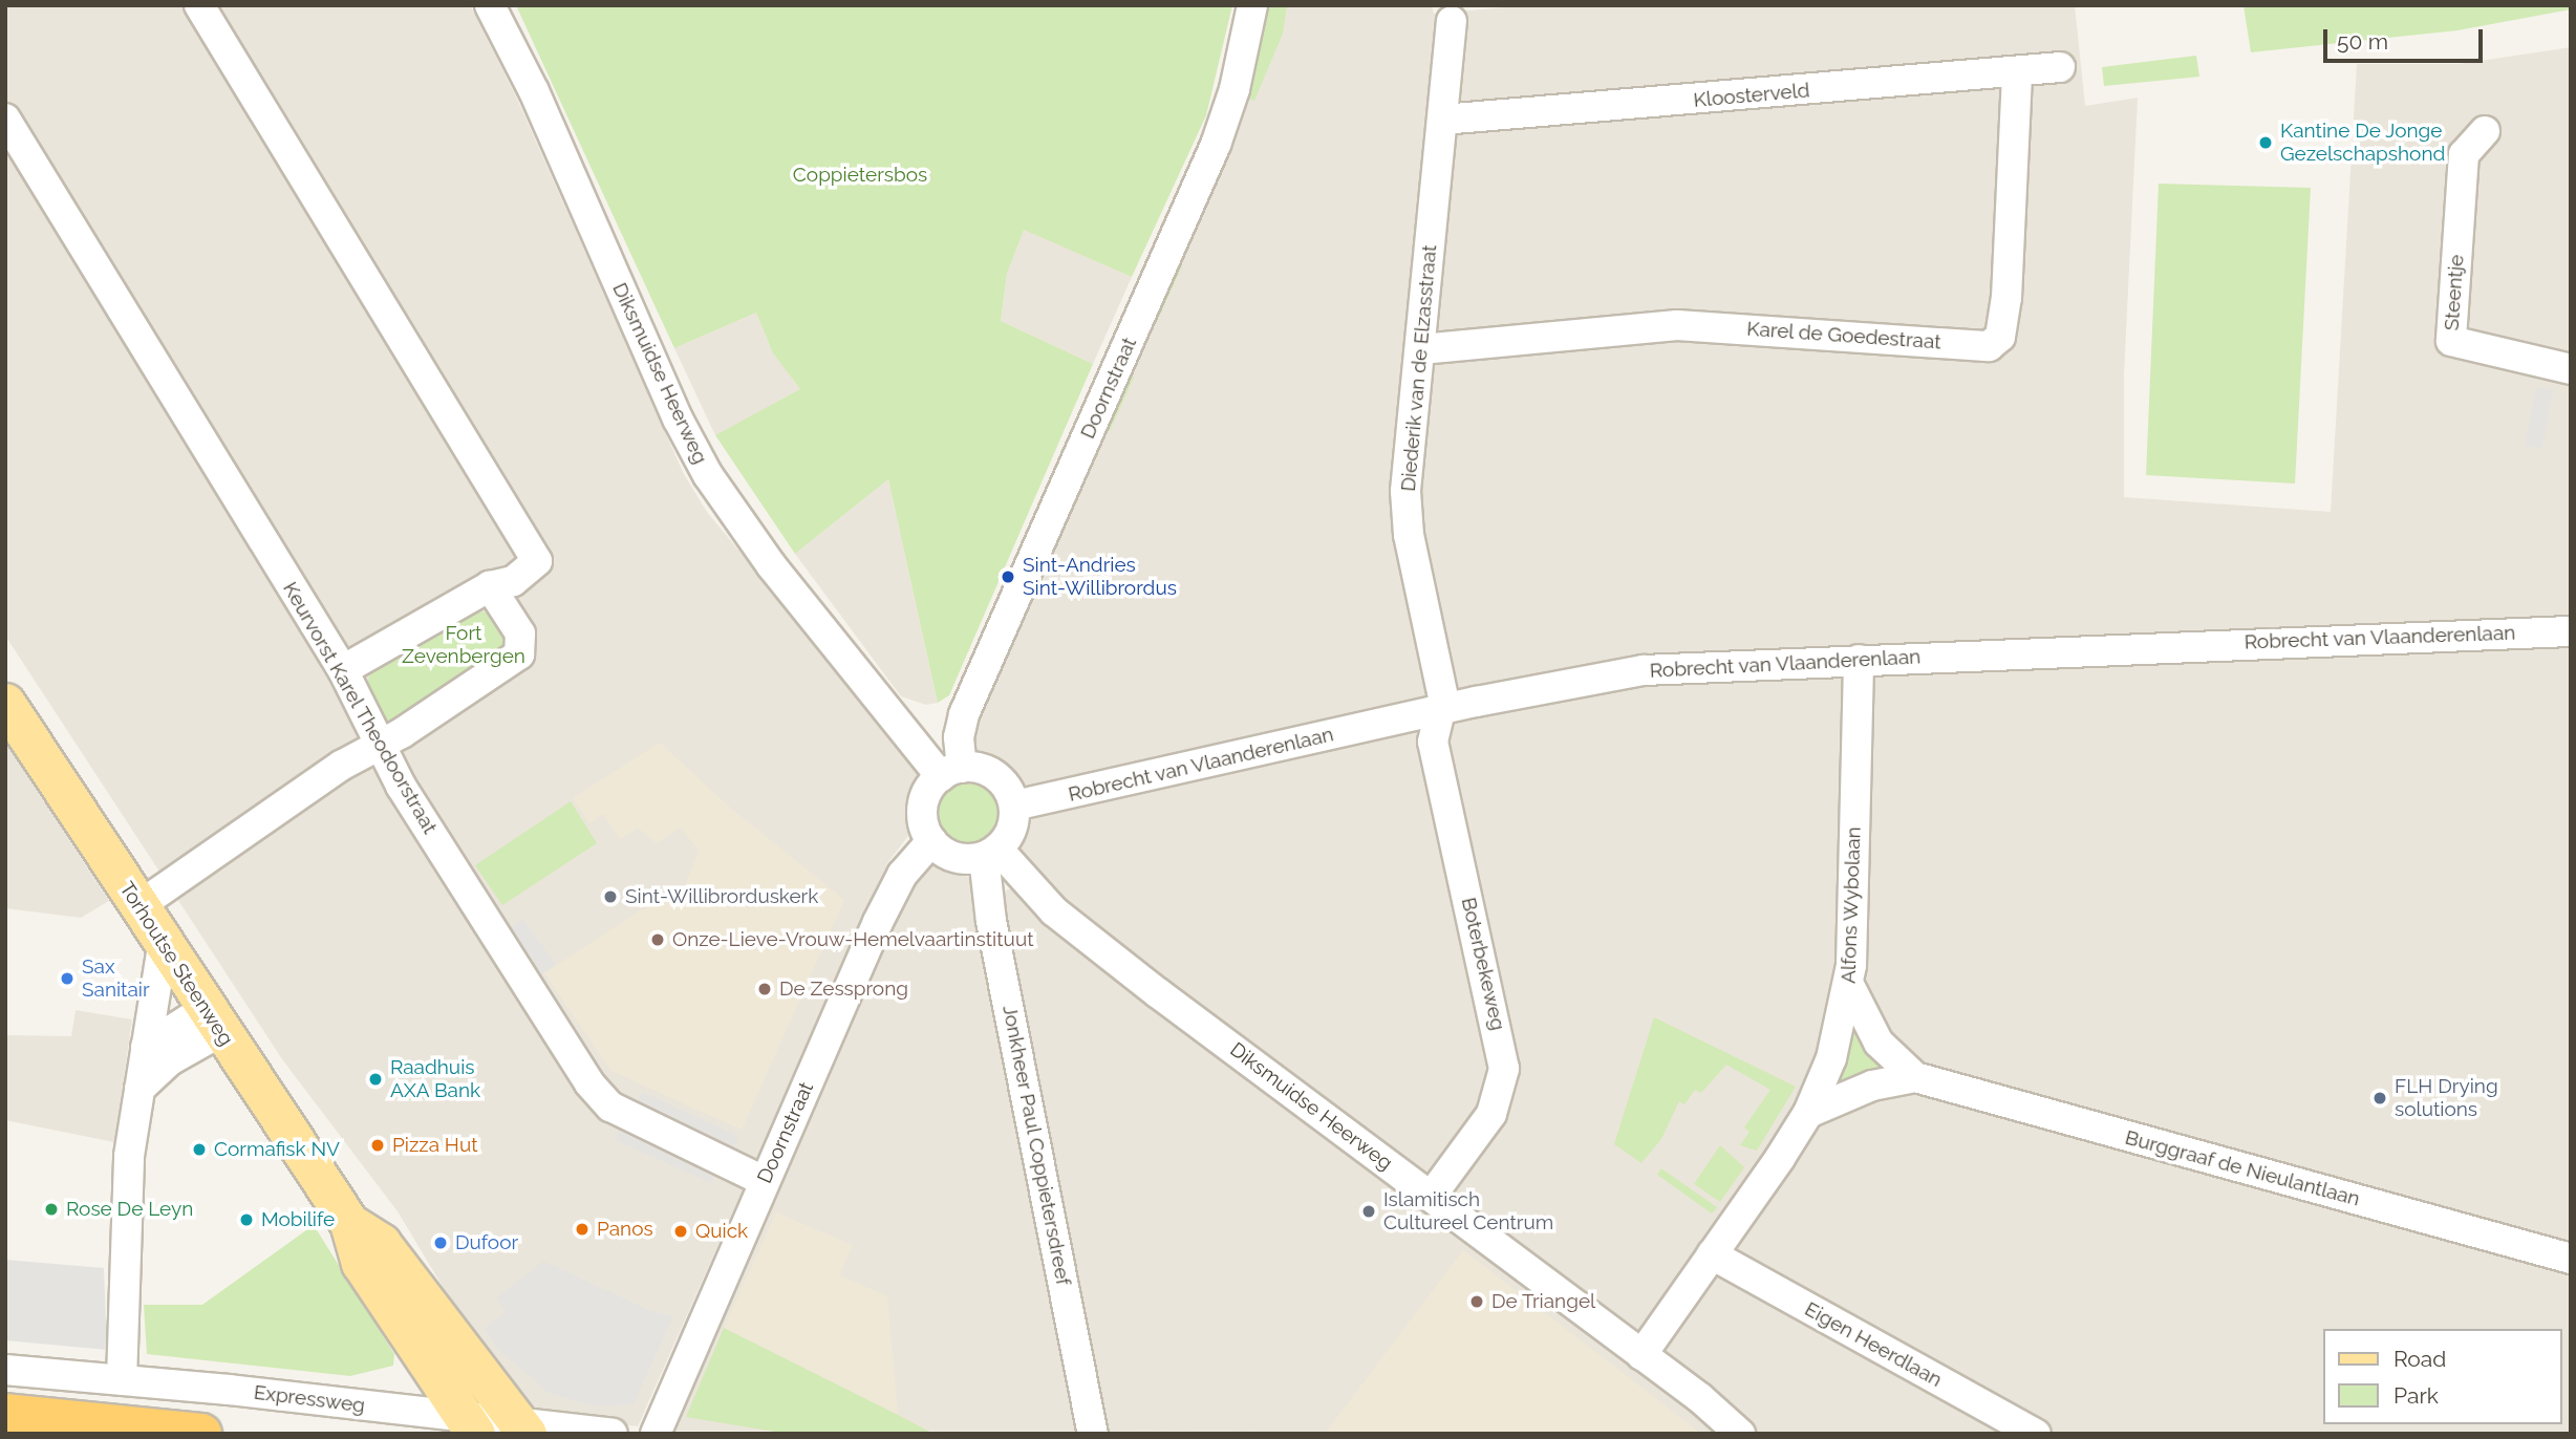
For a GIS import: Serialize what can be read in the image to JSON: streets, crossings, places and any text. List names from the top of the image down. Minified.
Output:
{"streets":{"main road":["Torhoutse Steenweg"],"street":["Kloosterveld","Steentje","Karel de Goedestraat","Diederik van de Elzasstraat","Diksmuidse Heerweg","Doornstraat","Robrecht van Vlaanderenlaan","Keurvorst Karel Theodoorstraat","Alfons Wybolaan","Boterbekeweg","Jonkheer Paul Coppietersdreef","Burggraaf de Nieulantlaan","Eigen Heerdlaan","Expressweg"]},"crossings":[["Kloosterveld","Karel de Goedestraat"],["Kloosterveld","Diederik van de Elzasstraat"],["Karel de Goedestraat","Diederik van de Elzasstraat"],["Diederik van de Elzasstraat","Robrecht van Vlaanderenlaan"],["Diederik van de Elzasstraat","Boterbekeweg"],["Diksmuidse Heerweg","Doornstraat"],["Diksmuidse Heerweg","Robrecht van Vlaanderenlaan"],["Diksmuidse Heerweg","Alfons Wybolaan"],["Diksmuidse Heerweg","Boterbekeweg"],["Diksmuidse Heerweg","Jonkheer Paul Coppietersdreef"],["Doornstraat","Robrecht van Vlaanderenlaan"],["Doornstraat","Keurvorst Karel Theodoorstraat"],["Doornstraat","Jonkheer Paul Coppietersdreef"],["Robrecht van Vlaanderenlaan","Alfons Wybolaan"],["Robrecht van Vlaanderenlaan","Boterbekeweg"],["Robrecht van Vlaanderenlaan","Jonkheer Paul Coppietersdreef"],["Alfons Wybolaan","Burggraaf de Nieulantlaan"],["Alfons Wybolaan","Eigen Heerdlaan"],["Torhoutse Steenweg","Expressweg"]],"parks":["Coppietersbos","Fort Zevenbergen"],"places":["Kantine De Jonge Gezelschapshond","Sint-Andries Sint-Willibrordus","Sint-Willibrorduskerk","Onze-Lieve-Vrouw-Hemelvaartinstituut","Sax Sanitair","De Zessprong","Raadhuis AXA Bank","FLH Drying solutions","Pizza Hut","Cormafisk NV","Rose De Leyn","Islamitisch Cultureel Centrum","Mobilife","Panos","Quick","Dufoor","De Triangel"],"legend":["Road","Park"],"scale_bar":"50 m"}
